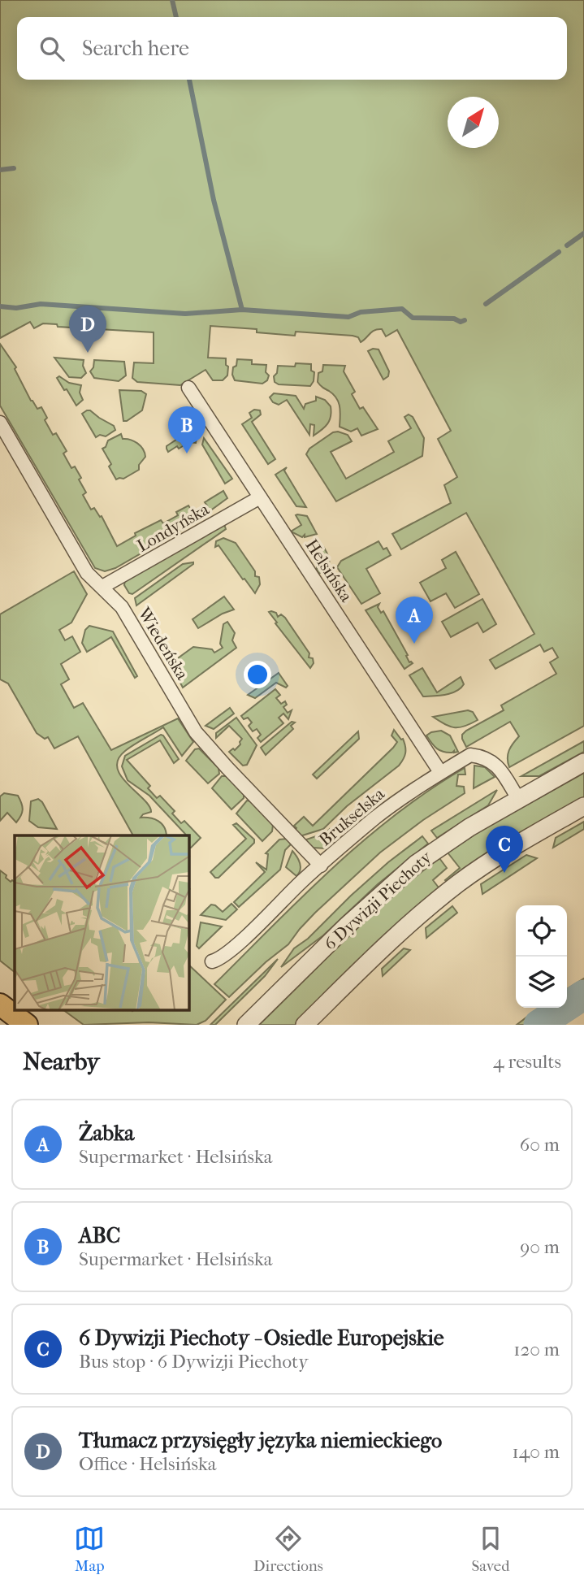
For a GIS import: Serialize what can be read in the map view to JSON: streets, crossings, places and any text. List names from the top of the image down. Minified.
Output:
{"streets":{"street":["Londyńska","Helsińska","Wiedeńska","Brukselska","6 Dywizji Piechoty"]},"crossings":[["Londyńska","Helsińska"],["Londyńska","Wiedeńska"],["Helsińska","Brukselska"],["Wiedeńska","Brukselska"],["Brukselska","6 Dywizji Piechoty"]],"north":"top right","page":{"search":"Search here","pins":["D","B","A","C"],"heading":["Nearby","4 results"],"list":[{"mark":"A","name":"Żabka","note":"Supermarket · Helsińska","value":"60 m"},{"mark":"B","name":"ABC","note":"Supermarket · Helsińska","value":"90 m"},{"mark":"C","name":"6 Dywizji Piechoty - Osiedle Europejskie","note":"Bus stop · 6 Dywizji Piechoty","value":"120 m"},{"mark":"D","name":"Tłumacz przysięgły języka niemieckiego","note":"Office · Helsińska","value":"140 m"}],"nav":["Map","Directions","Saved"]}}
